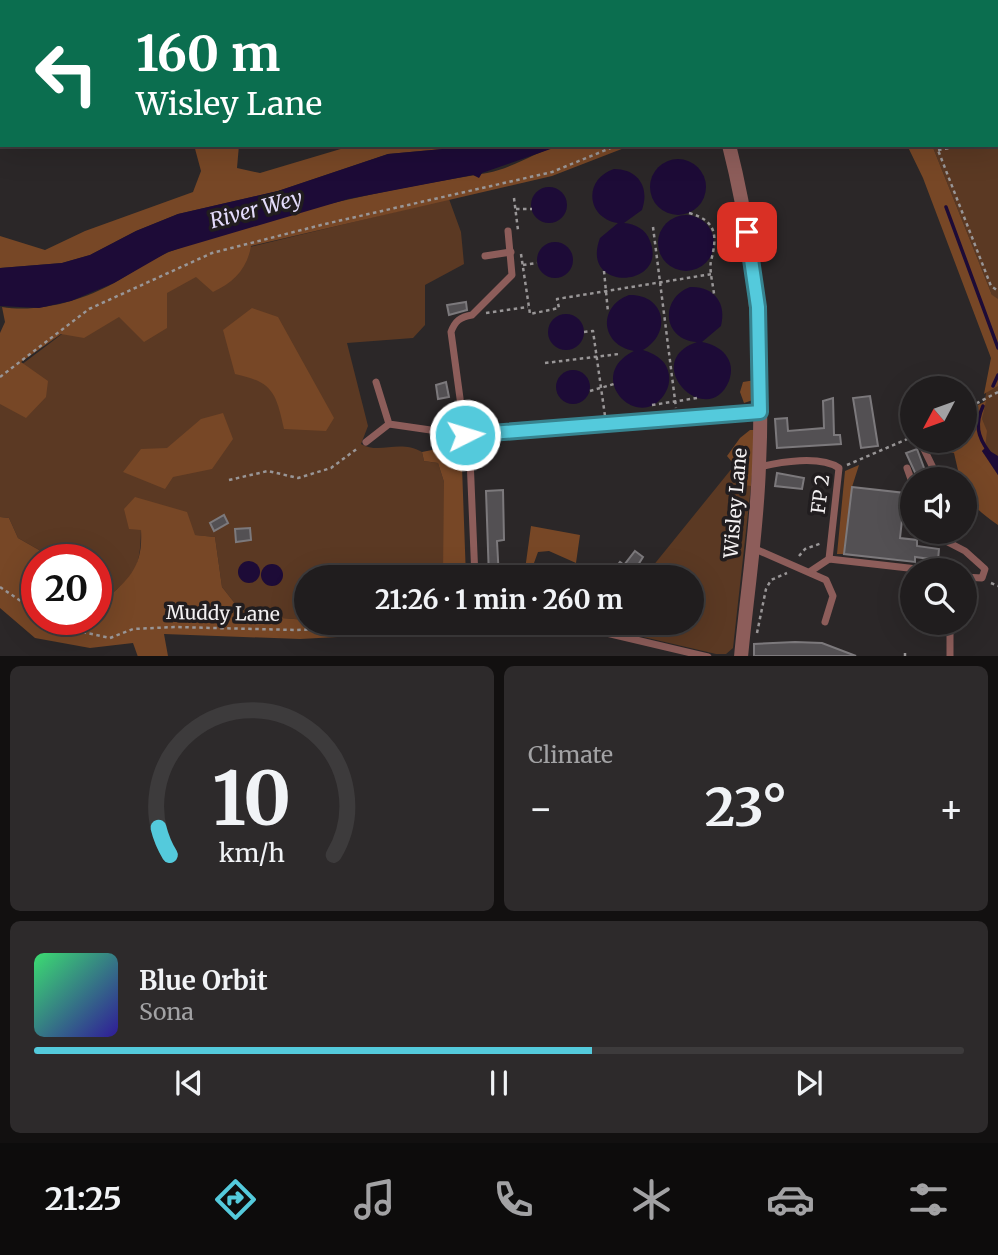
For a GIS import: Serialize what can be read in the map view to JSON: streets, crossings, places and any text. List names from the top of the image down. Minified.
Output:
{"streets":{"street":["Wisley Lane"],"lane":["FP 2"],"path":["Muddy Lane"]},"crossings":[["FP 2","Wisley Lane"]],"water":["River Wey"],"north":"bottom left","page":{"turn":["160 m","Wisley Lane"],"limit":"20","trip":"21:26 · 1 min · 260 m","tile":"Climate","heat":["−","23°","+"],"song":["Blue Orbit","Sona"],"tabs":"21:25","gauge":["10","km/h"]}}
